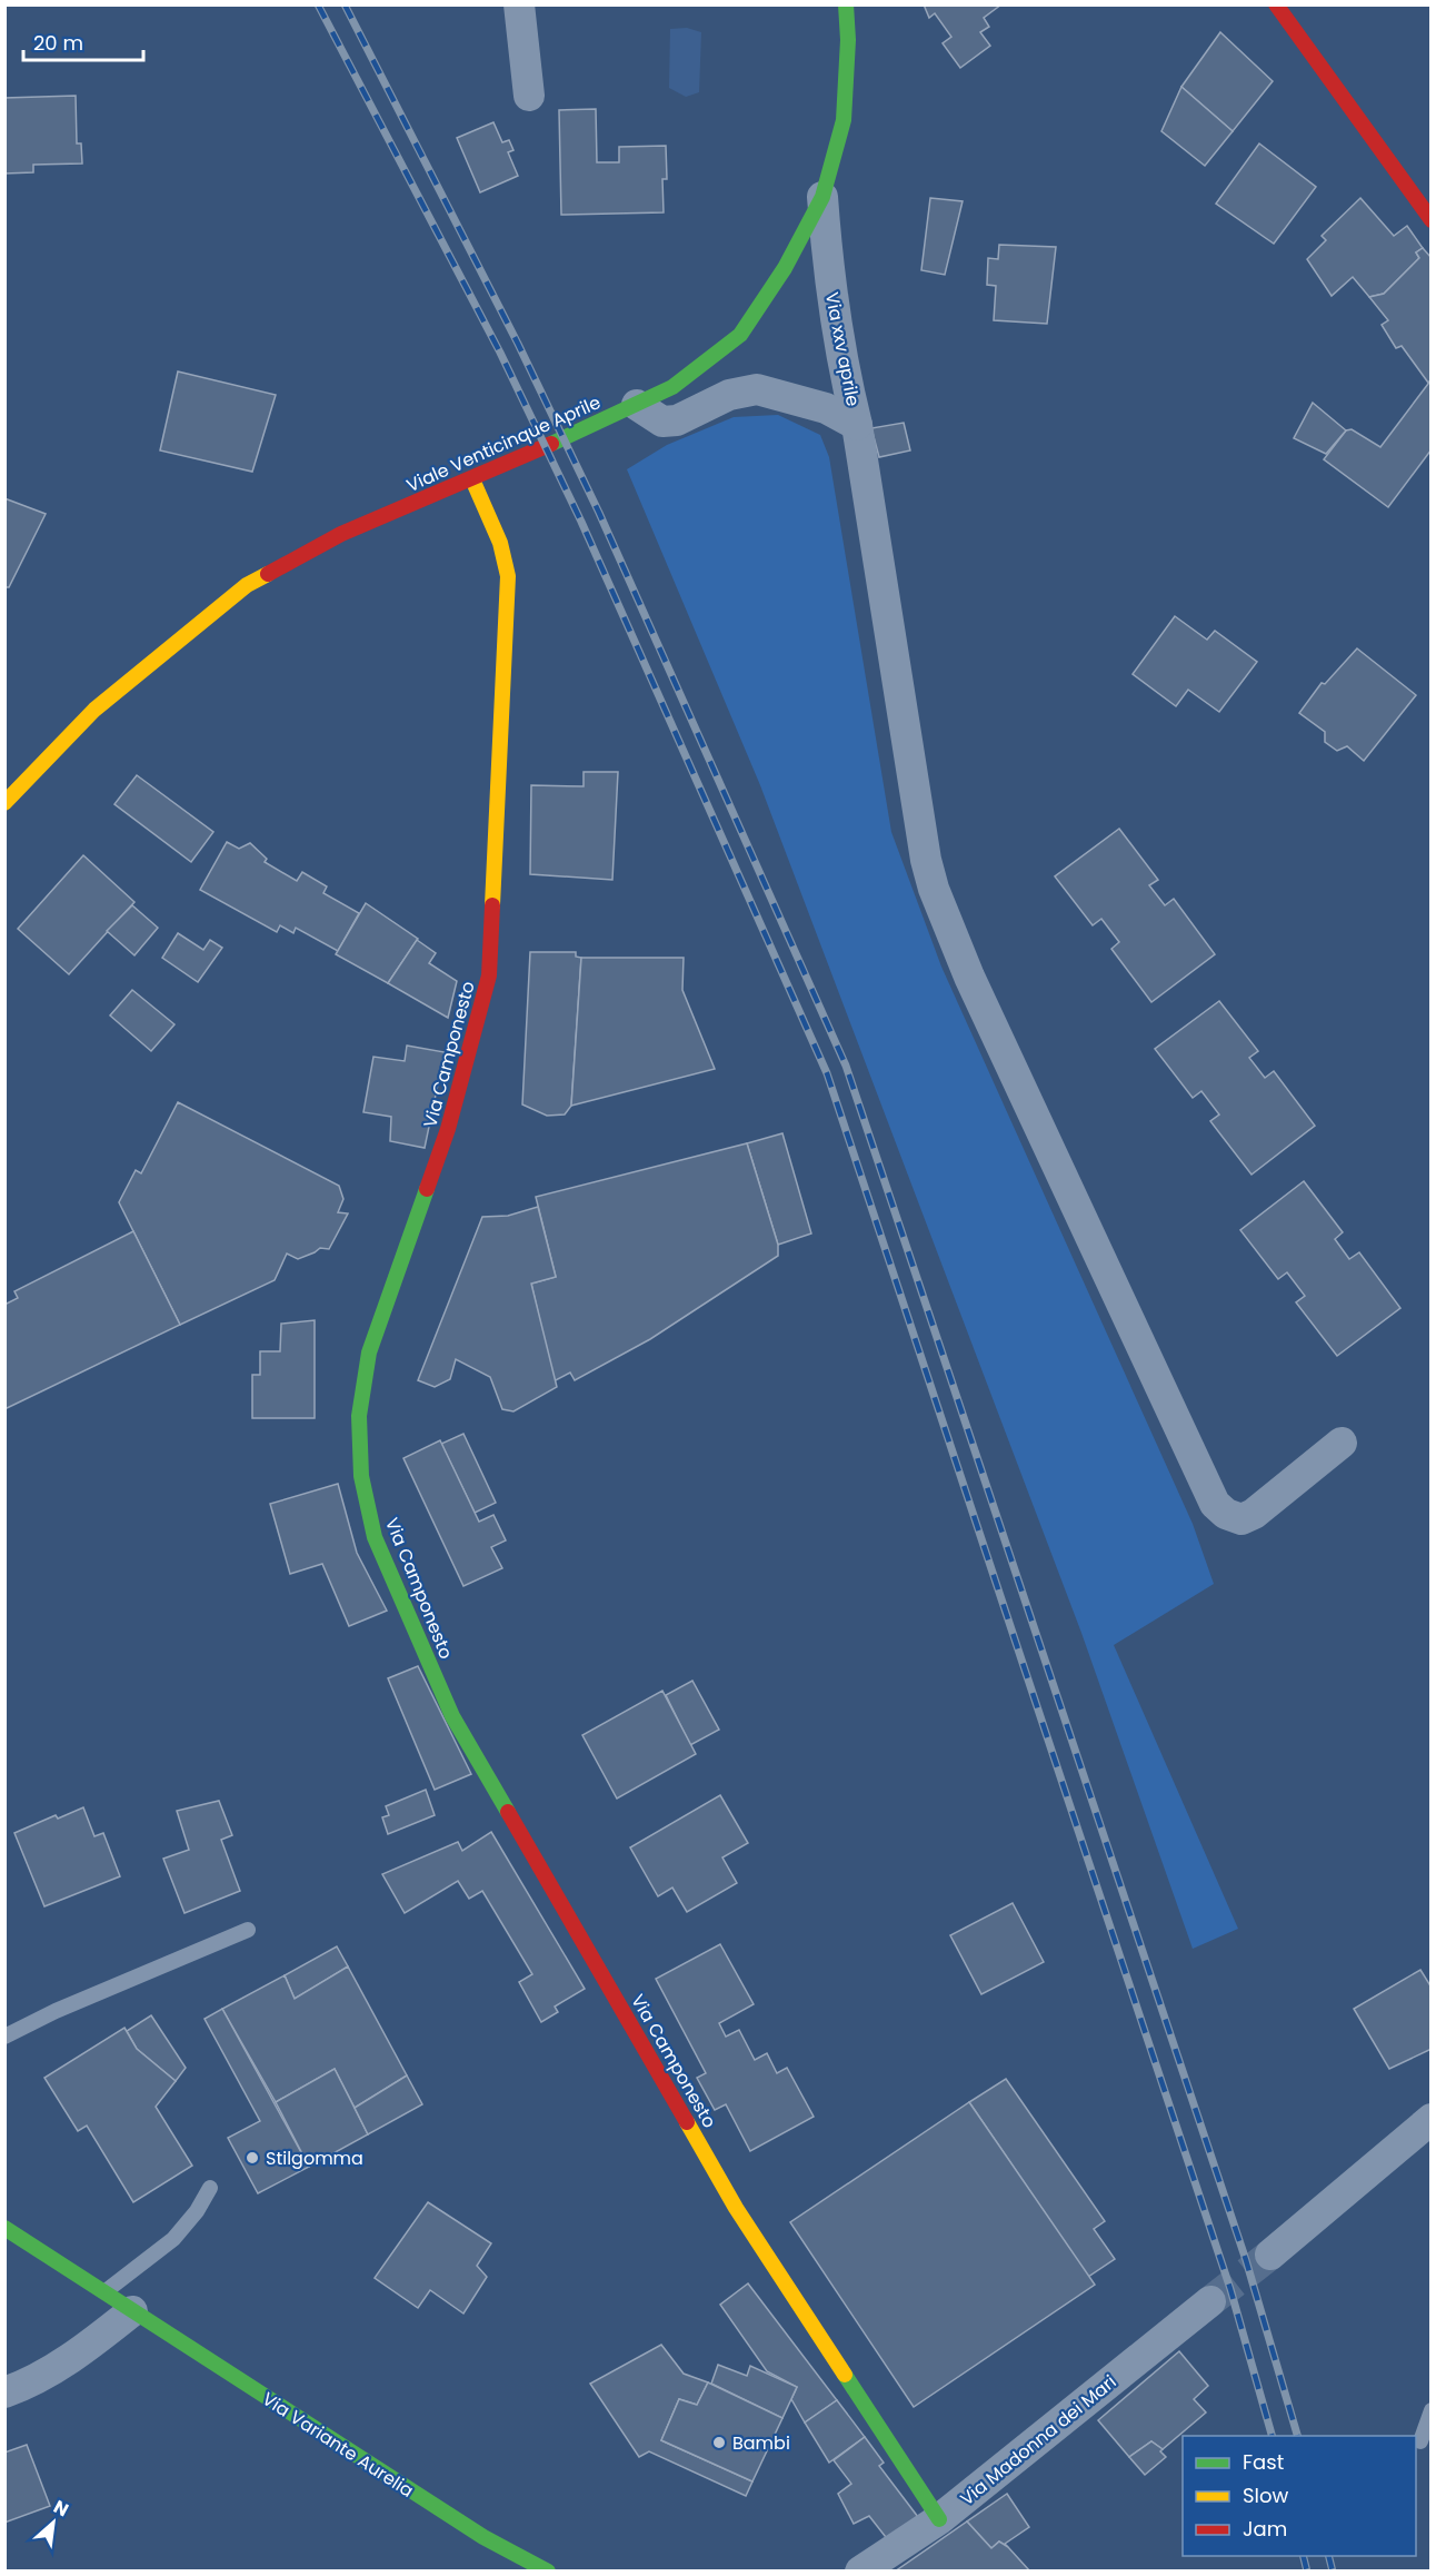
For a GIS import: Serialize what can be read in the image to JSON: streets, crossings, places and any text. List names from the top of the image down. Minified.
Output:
{"streets":{"street":["Via xxv aprile","Viale Venticinque Aprile","Via Camponesto","Via Madonna dei Mari","Via Variante Aurelia"]},"crossings":[["Via xxv aprile","Viale Venticinque Aprile"],["Viale Venticinque Aprile","Via Camponesto"],["Via Camponesto","Via Madonna dei Mari"]],"places":["Stilgomma","Bambi"],"legend":["Fast","Slow","Jam"],"scale_bar":"20 m","north":"top right"}
